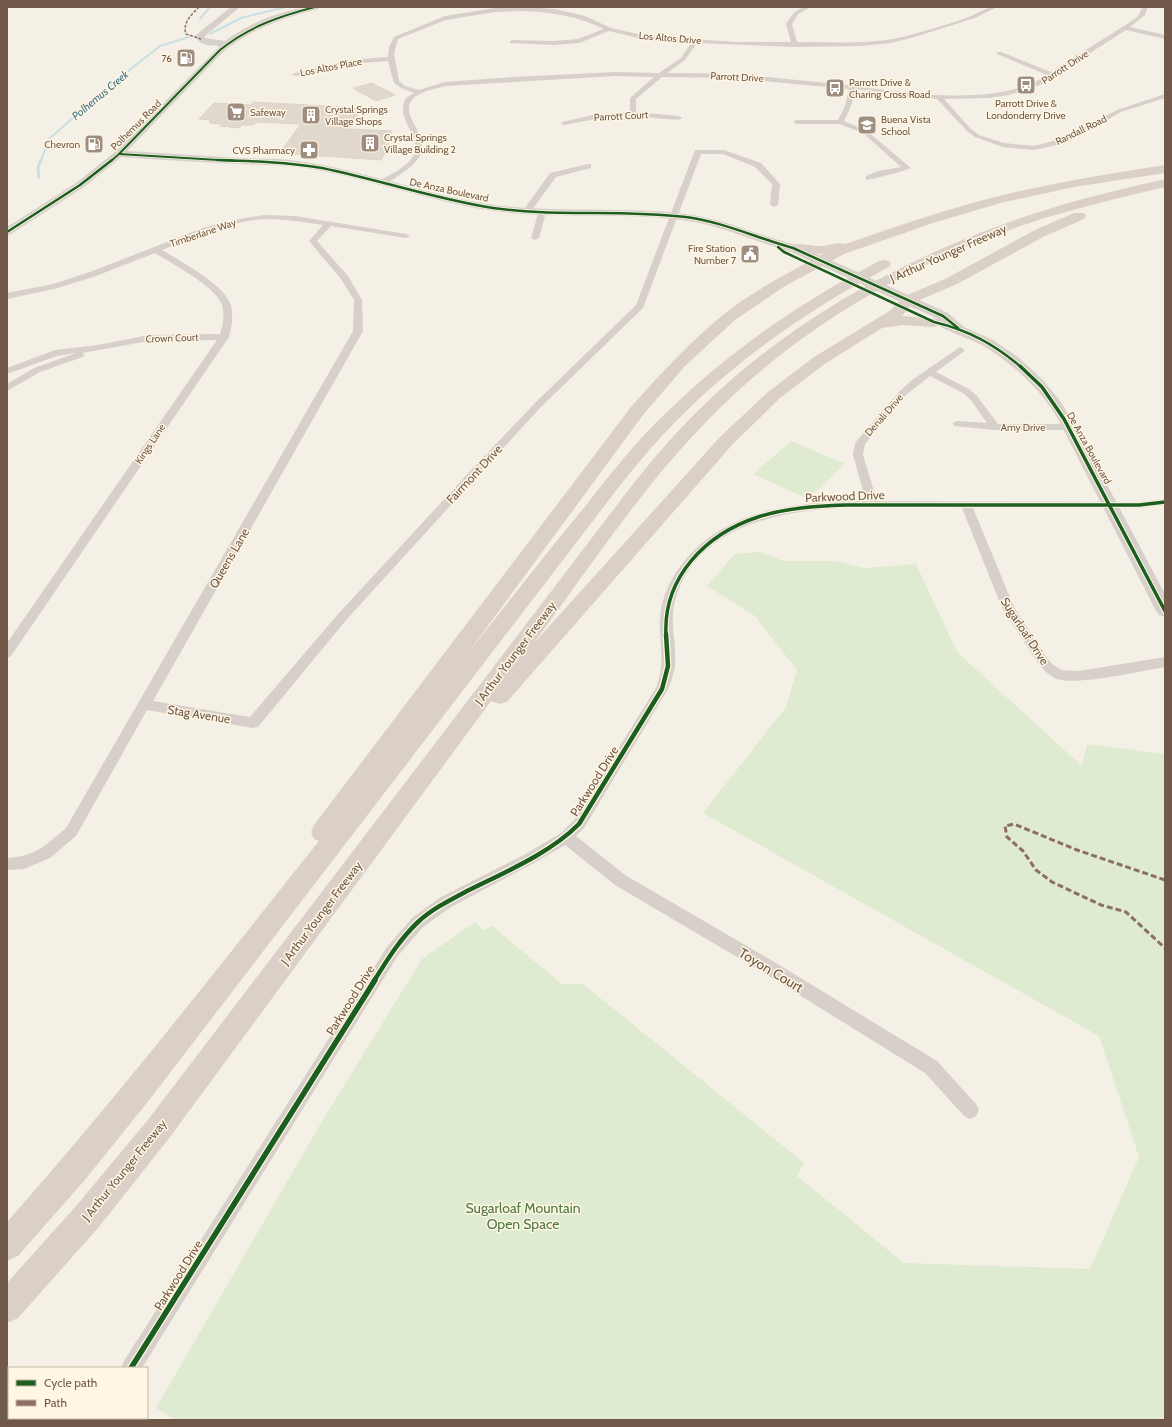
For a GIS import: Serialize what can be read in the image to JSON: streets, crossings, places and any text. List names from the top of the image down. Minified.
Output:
{"streets":{"highway":["J Arthur Younger Freeway"],"street":["Los Altos Drive","Los Altos Place","Parrott Drive","Parrott Court","Polhemus Road","Randall Road","De Anza Boulevard","Timberlane Way","Crown Court","Denali Drive","Amy Drive","Kings Lane","Fairmont Drive","Parkwood Drive","Queens Lane","Sugarloaf Drive","Stag Avenue","Toyon Court"]},"crossings":[["Los Altos Drive","Los Altos Place"],["Los Altos Drive","Parrott Drive"],["Parrott Drive","Randall Road"],["Parrott Drive","De Anza Boulevard"],["Polhemus Road","De Anza Boulevard"],["De Anza Boulevard","Amy Drive"],["De Anza Boulevard","Fairmont Drive"],["De Anza Boulevard","Parkwood Drive"],["Timberlane Way","Kings Lane"],["Timberlane Way","Queens Lane"],["Crown Court","Kings Lane"],["Denali Drive","Amy Drive"],["Denali Drive","Parkwood Drive"],["Fairmont Drive","Stag Avenue"],["Parkwood Drive","Sugarloaf Drive"],["Parkwood Drive","Toyon Court"],["Queens Lane","Stag Avenue"]],"water":["Polhemus Creek"],"parks":["Sugarloaf Mountain Open Space"],"places":{"fuel station":["76","Chevron"],"bus stop":["Parrott Drive & Londonderry Drive","Parrott Drive & Charing Cross Road"],"supermarket":["Safeway"],"building":["Crystal Springs Village Shops","Crystal Springs Village Building 2"],"school or university":["Buena Vista School"],"pharmacy":["CVS Pharmacy"],"public building":["Fire Station Number 7"]},"legend":["Cycle path","Path"]}
